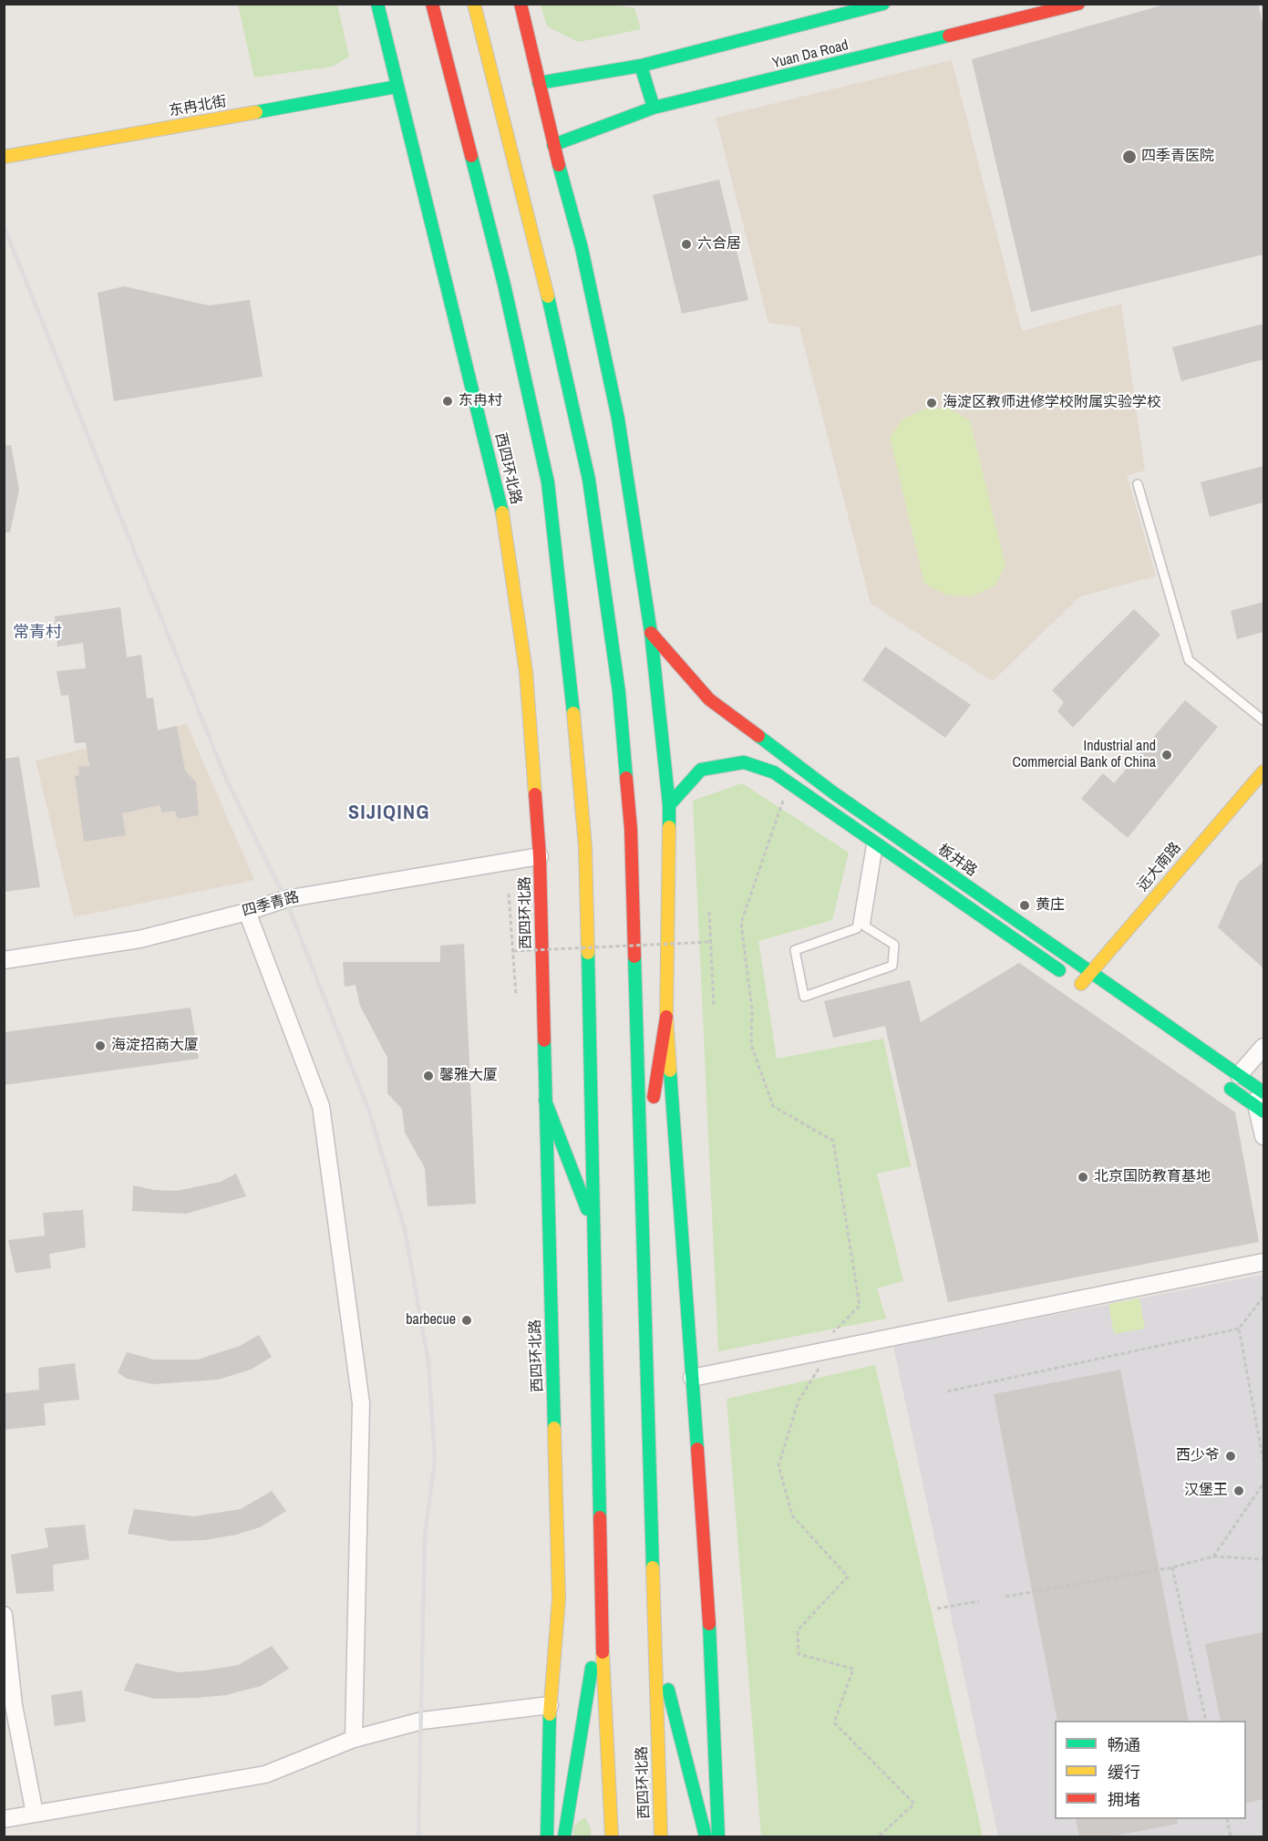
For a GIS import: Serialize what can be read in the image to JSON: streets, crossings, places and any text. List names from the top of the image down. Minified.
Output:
{"streets":{"main road":["Yuan Da Road","东冉北街","西四环北路","板井路","远大南路"],"street":["四季青路"]},"crossings":[["东冉北街","西四环北路"],["西四环北路","四季青路"],["板井路","远大南路"]],"districts":["常青村","SIJIQING"],"places":["四季青医院","六合居","东冉村","海淀区教师进修学校附属实验学校","Industrial and Commercial Bank of China","黄庄","海淀招商大厦","馨雅大厦","北京国防教育基地","barbecue","西少爷","汉堡王"],"legend":["畅通","缓行","拥堵"]}
